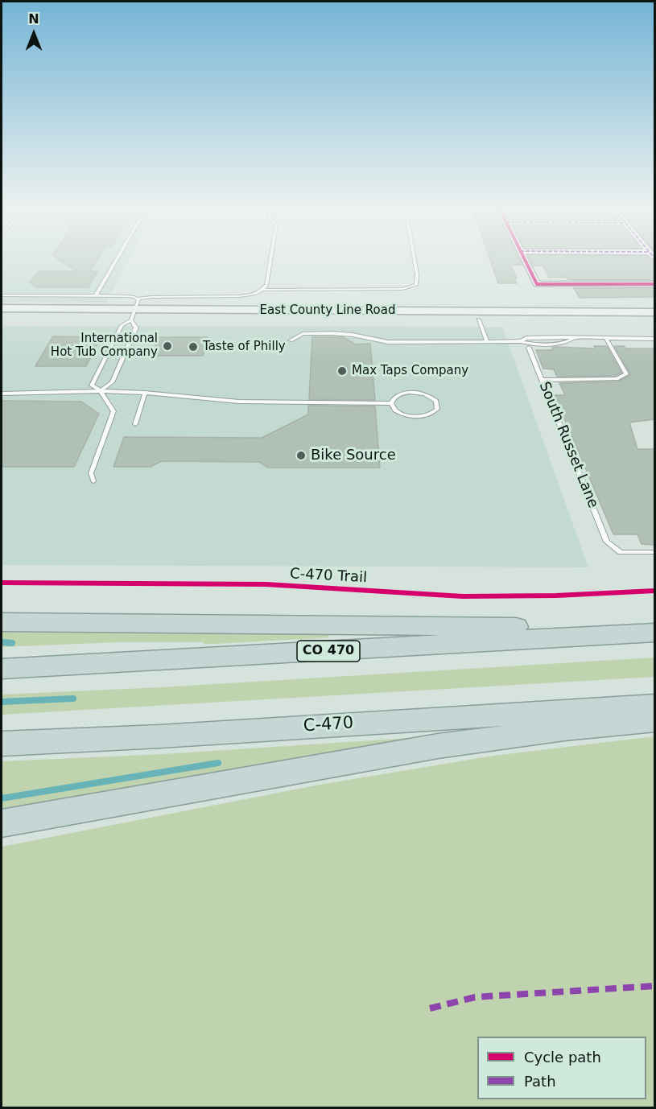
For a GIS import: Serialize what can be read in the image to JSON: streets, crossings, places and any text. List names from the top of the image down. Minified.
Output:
{"streets":{"highway":["CO 470","C-470"],"main road":["East County Line Road"],"lane":["South Russet Lane"],"cycle path":["C-470 Trail"]},"places":["International Hot Tub Company","Taste of Philly","Max Taps Company","Bike Source"],"legend":["Cycle path","Path"],"north":"top"}
